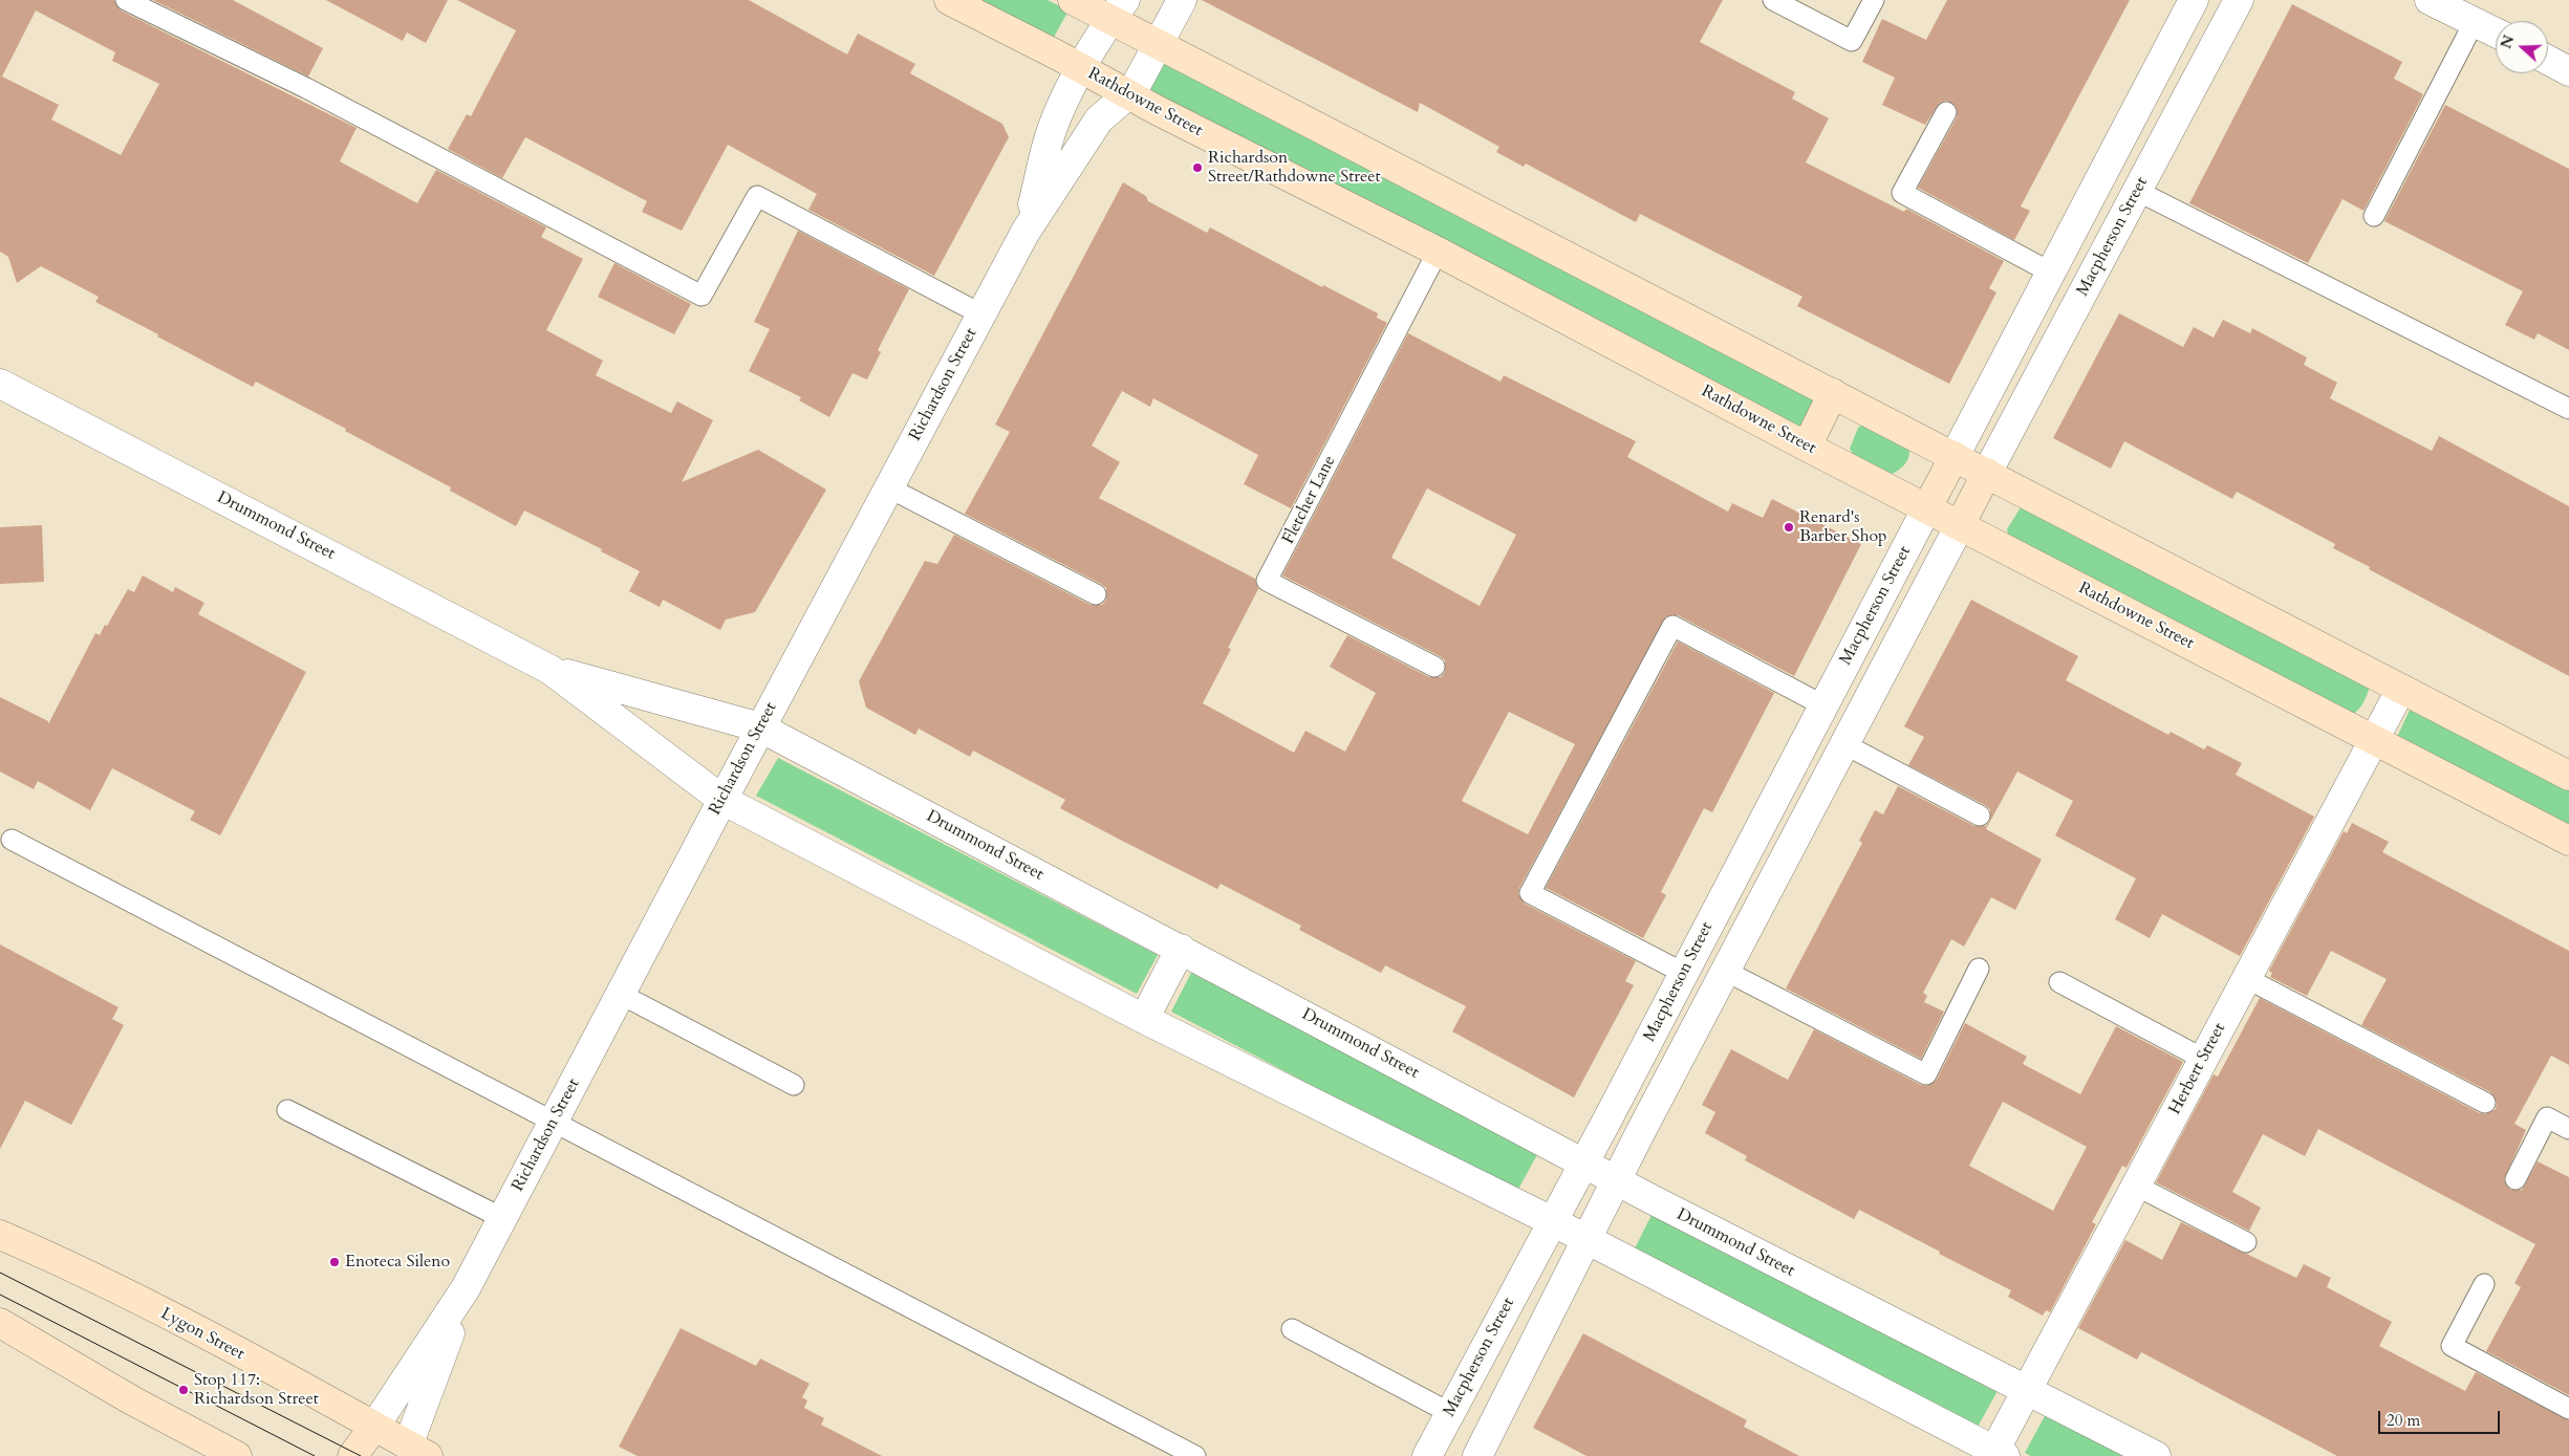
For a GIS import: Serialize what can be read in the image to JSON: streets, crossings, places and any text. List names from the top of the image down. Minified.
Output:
{"streets":{"street":["Rathdowne Street","Macpherson Street","Richardson Street","Drummond Street","Herbert Street","Lygon Street"],"lane":["Fletcher Lane"]},"crossings":[["Rathdowne Street","Macpherson Street"],["Rathdowne Street","Richardson Street"],["Rathdowne Street","Fletcher Lane"],["Rathdowne Street","Herbert Street"],["Macpherson Street","Drummond Street"],["Richardson Street","Drummond Street"],["Richardson Street","Lygon Street"],["Drummond Street","Herbert Street"]],"places":["Richardson Street/Rathdowne Street","Renard's Barber Shop","Enoteca Sileno","Stop 117: Richardson Street"],"scale_bar":"20 m","north":"left"}
